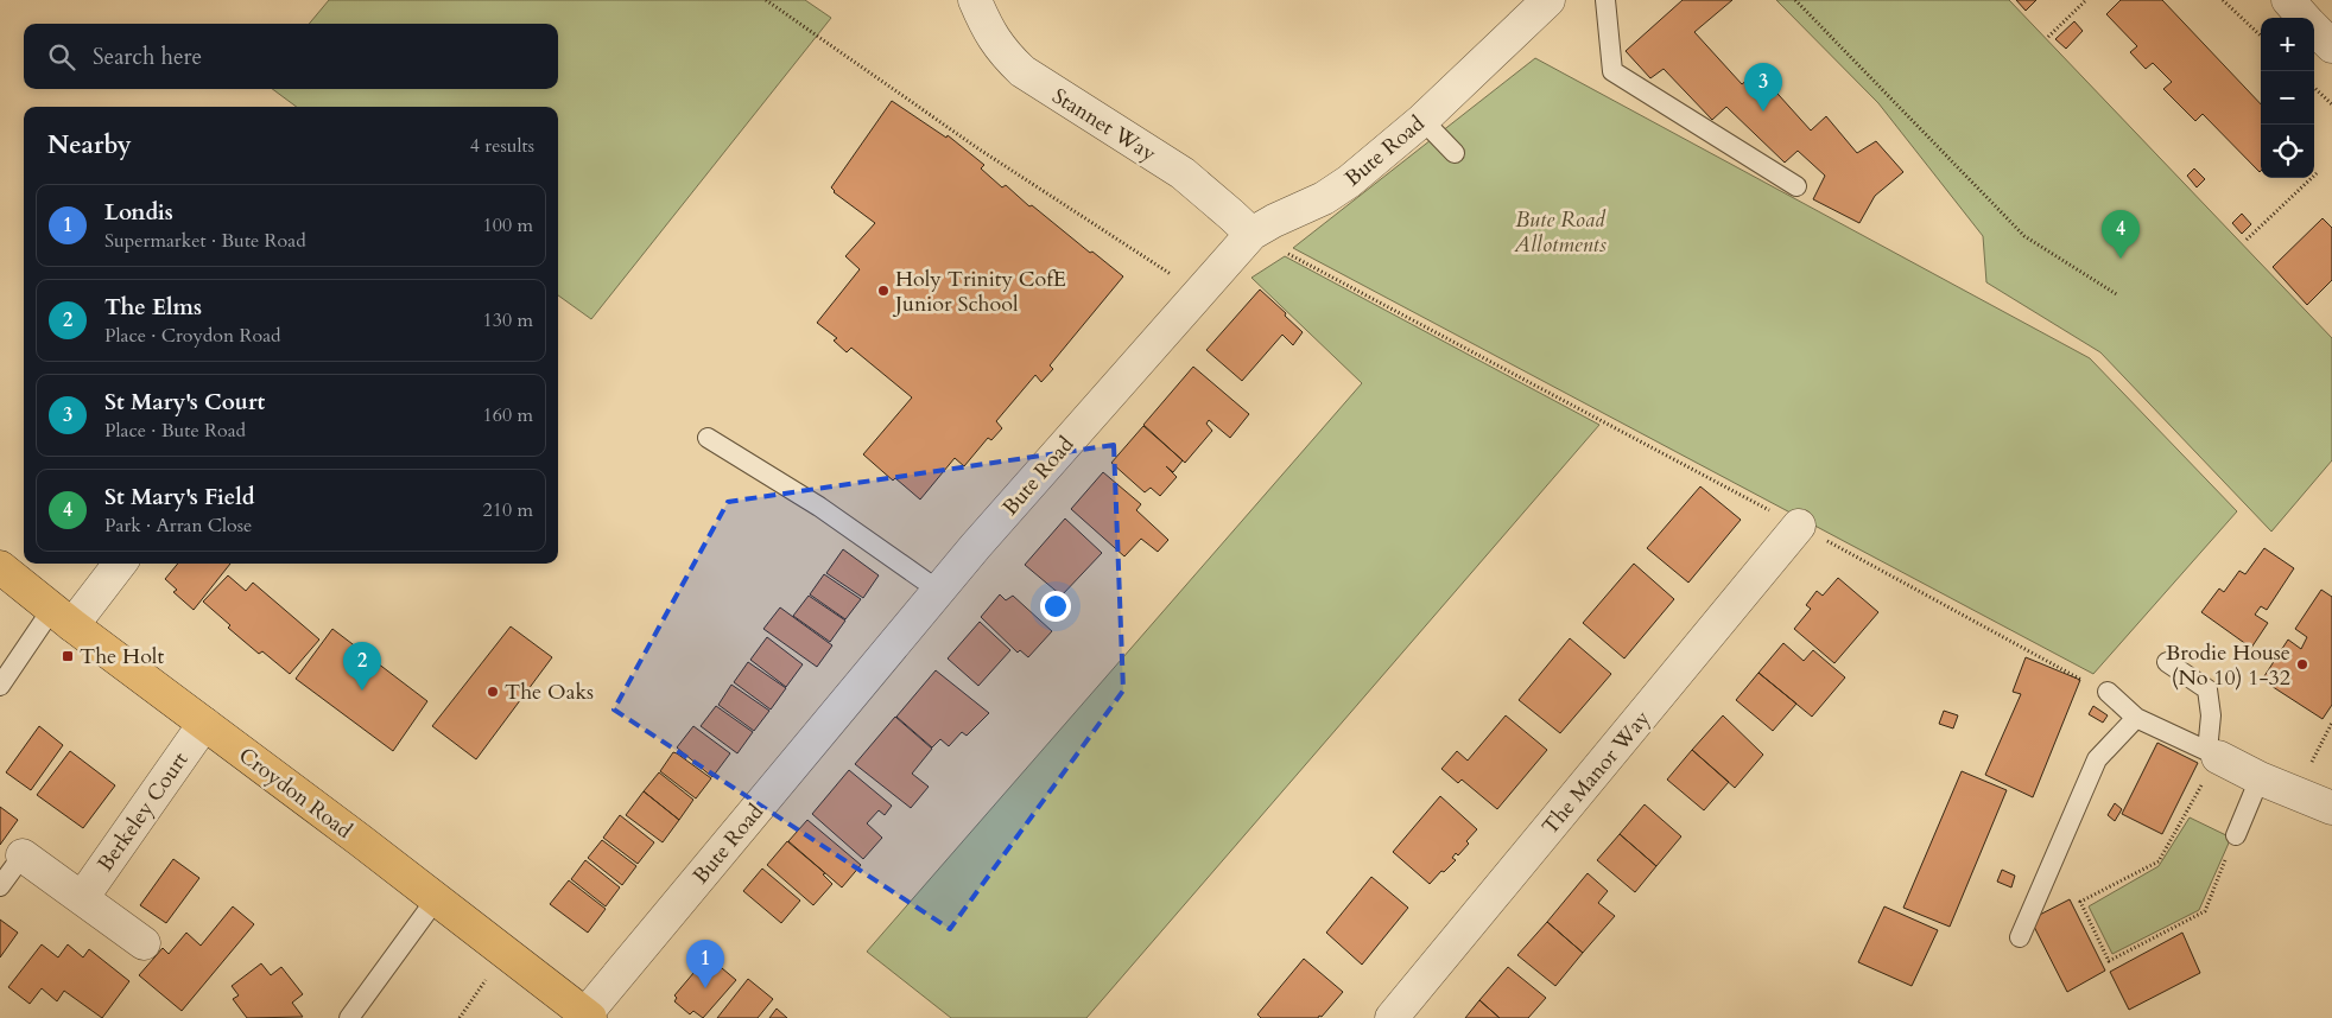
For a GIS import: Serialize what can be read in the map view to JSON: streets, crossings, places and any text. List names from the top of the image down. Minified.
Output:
{"streets":{"highway":["Croydon Road"],"street":["Stannet Way","Bute Road","The Manor Way","Berkeley Court"]},"crossings":[["Stannet Way","Bute Road"],["Bute Road","Croydon Road"],["Croydon Road","Berkeley Court"]],"parks":["Bute Road Allotments"],"places":{"other":["Holy Trinity CofE Junior School","Brodie House (No 10) 1-32","The Oaks"],"transit":["The Holt"]},"page":{"map_buttons":["+","−"],"search":"Search here","pins":["3","4","2","1"],"heading":["Nearby","4 results"],"list":[{"mark":"1","name":"Londis","note":"Supermarket · Bute Road","value":"100 m"},{"mark":"2","name":"The Elms","note":"Place · Croydon Road","value":"130 m"},{"mark":"3","name":"St Mary's Court","note":"Place · Bute Road","value":"160 m"},{"mark":"4","name":"St Mary's Field","note":"Park · Arran Close","value":"210 m"}]}}
